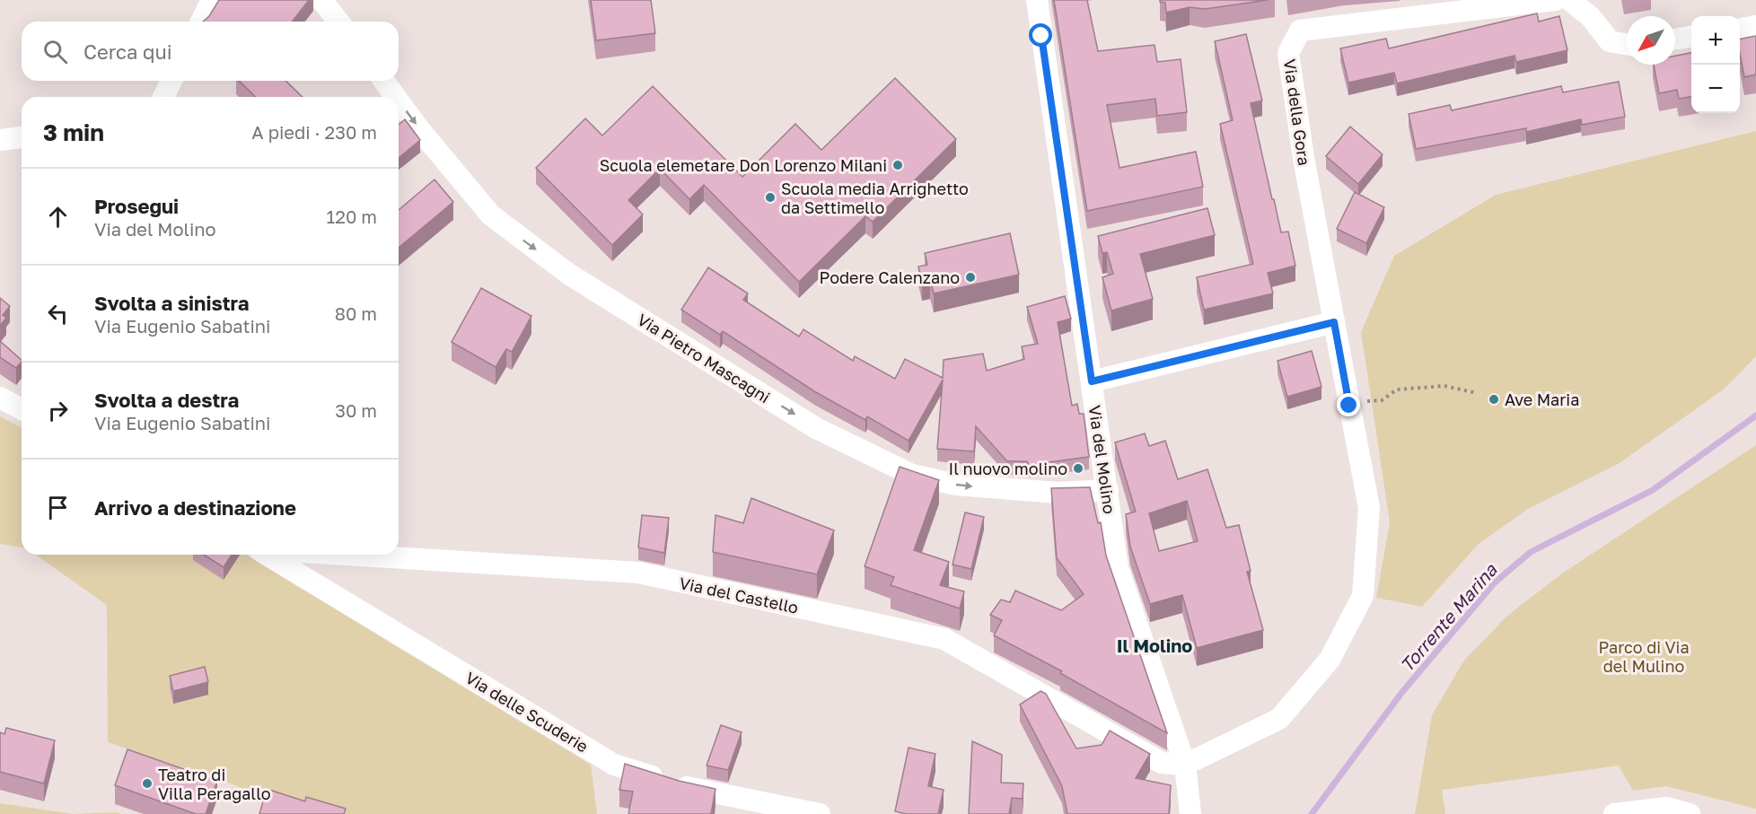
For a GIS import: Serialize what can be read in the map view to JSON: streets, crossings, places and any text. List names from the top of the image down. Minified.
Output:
{"streets":{"street":["Via della Gora","Via Pietro Mascagni","Via del Molino","Via del Castello","Via delle Scuderie"]},"crossings":[["Via Pietro Mascagni","Via del Molino"],["Via del Molino","Via del Castello"]],"one_way":["Via Pietro Mascagni"],"districts":["Il Molino"],"water":["Torrente Marina"],"parks":["Parco di Via del Mulino"],"places":["Scuola elemetare Don Lorenzo Milani","Scuola media Arrighetto da Settimello","Podere Calenzano","Ave Maria","Il nuovo molino","Teatro di Villa Peragallo"],"north":"bottom left","page":{"map_buttons":["+","−"],"search":"Cerca qui","heading":["3 min","A piedi · 230 m"],"list":[["Prosegui","Via del Molino","120 m"],["Svolta a sinistra","Via Eugenio Sabatini","80 m"],["Svolta a destra","Via Eugenio Sabatini","30 m"],"Arrivo a destinazione"]}}
